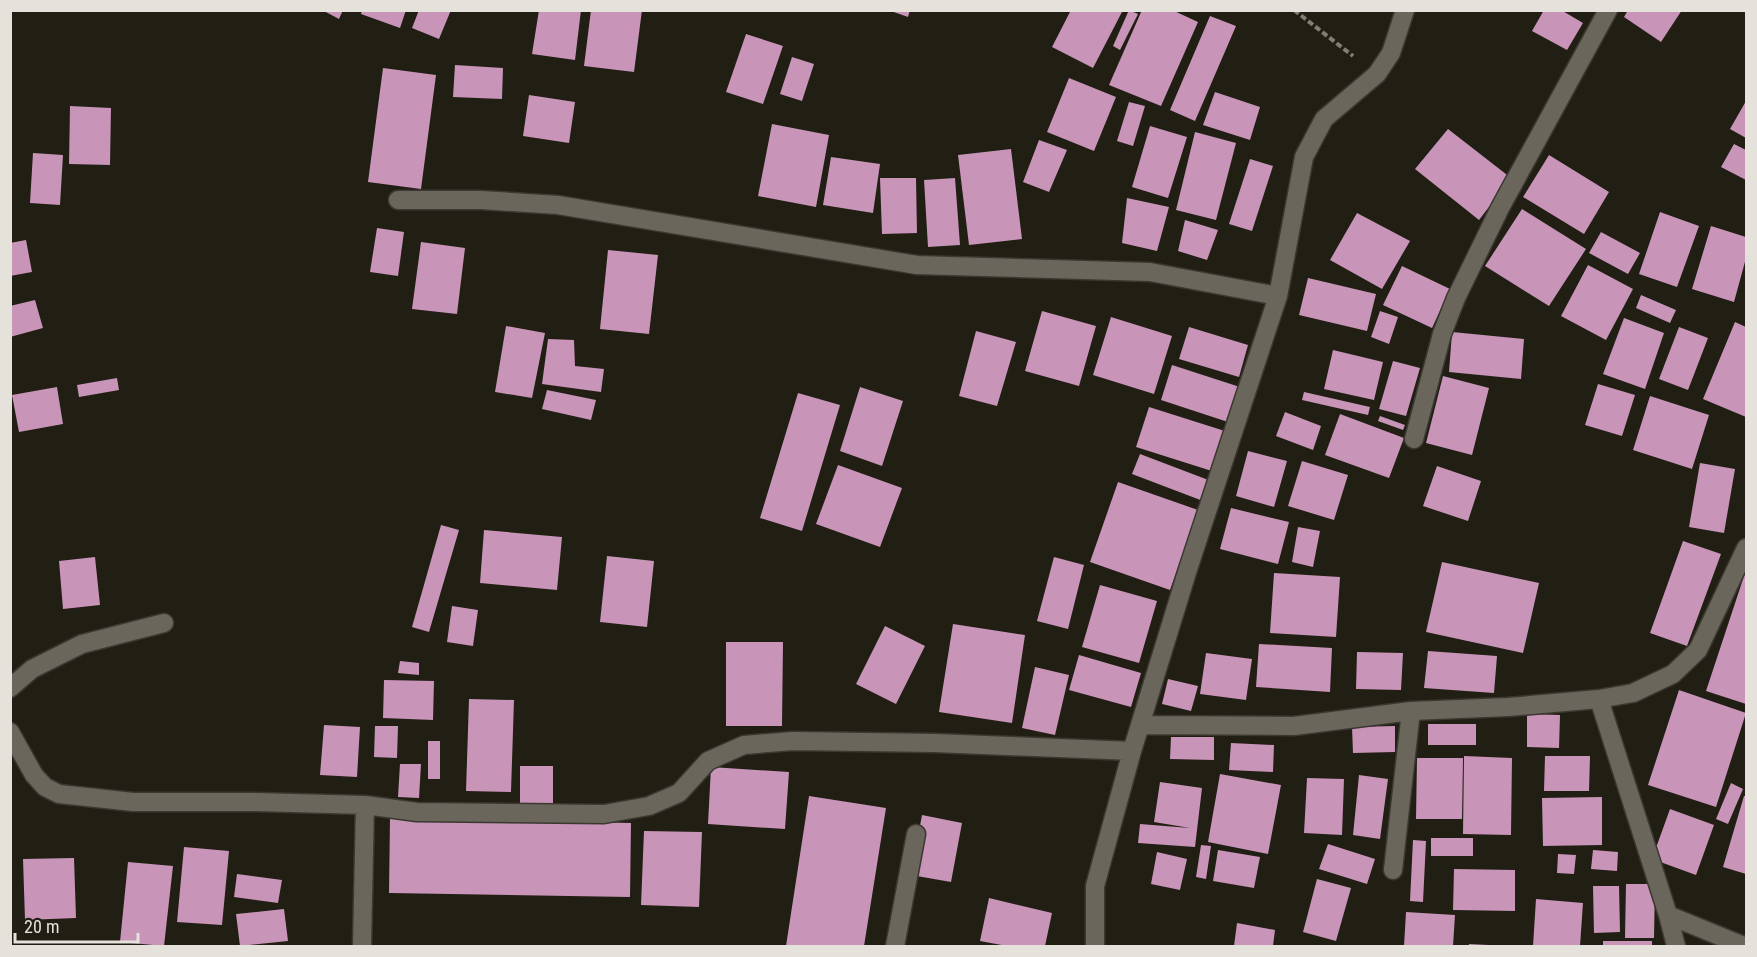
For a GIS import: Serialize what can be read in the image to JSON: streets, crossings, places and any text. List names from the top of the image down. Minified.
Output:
{"scale_bar":"20 m"}
